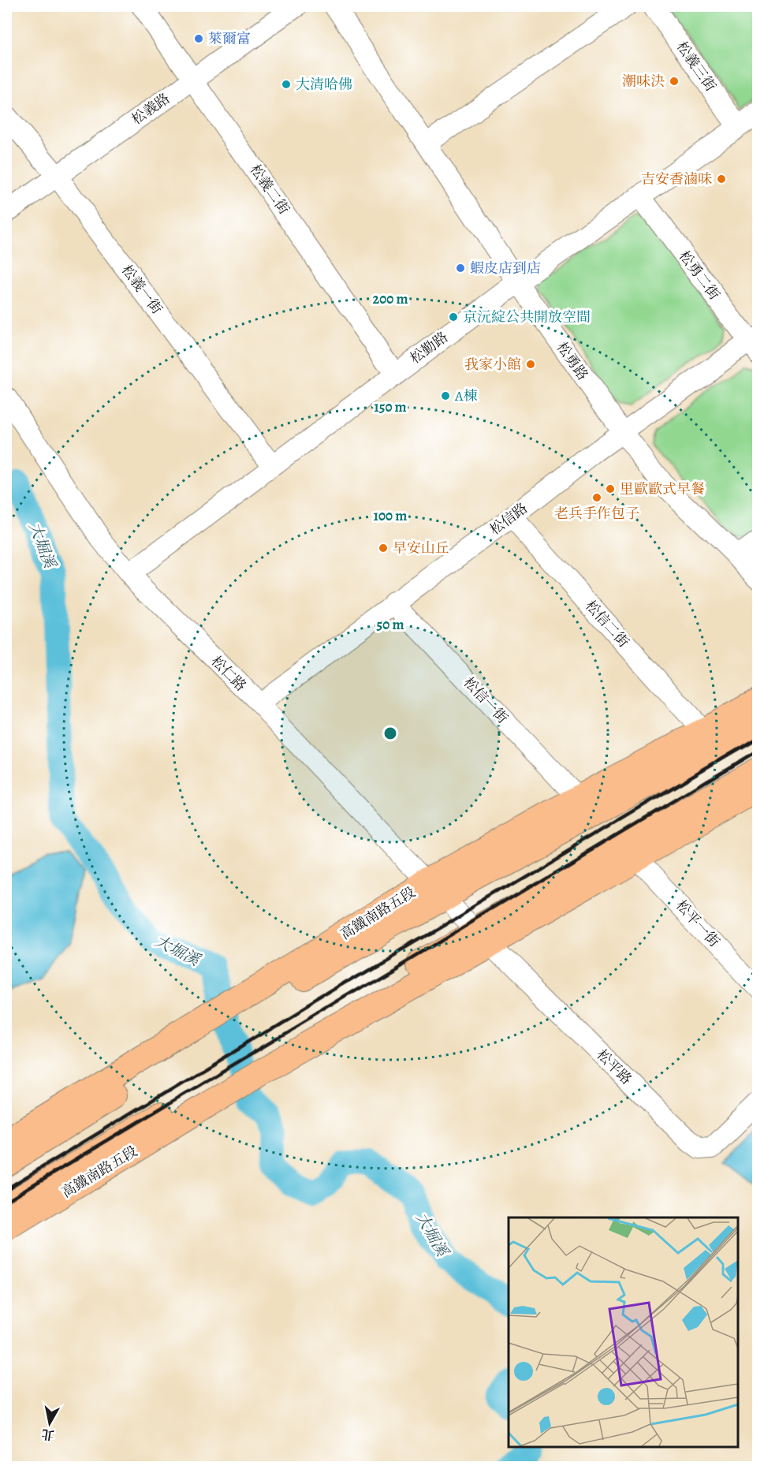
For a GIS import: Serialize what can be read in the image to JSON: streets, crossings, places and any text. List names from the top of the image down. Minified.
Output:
{"streets":{"main road":["高鐵南路五段"],"street":["松義三街","松義路","松義二街","松勇二街","松義一街","松勤路","松勇路","松信路","松信二街","松仁路","松信一街","松平一街","松平路"]},"crossings":[["松義三街","松勤路"],["松義路","松義二街"],["松義路","松義一街"],["松義二街","松勤路"],["松勇二街","松勤路"],["松勇二街","松信路"],["松義一街","松勤路"],["松勤路","松勇路"],["松勤路","松仁路"],["松勇路","松信路"],["松信路","松信二街"],["松信路","松仁路"],["松信路","松信一街"],["松信二街","高鐵南路五段"],["松仁路","高鐵南路五段"],["松仁路","松平路"],["松信一街","高鐵南路五段"],["高鐵南路五段","松平一街"],["高鐵南路五段","松平路"]],"water":["大堀溪"],"places":["萊爾富","潮味決","大清哈佛","吉安香滷味","蝦皮店到店","京沅綻公共開放空間","我家小館","A棟","里歐歐式早餐","老兵手作包子","早安山丘"],"north":"bottom","rings":["200 m","150 m","100 m","50 m"]}
